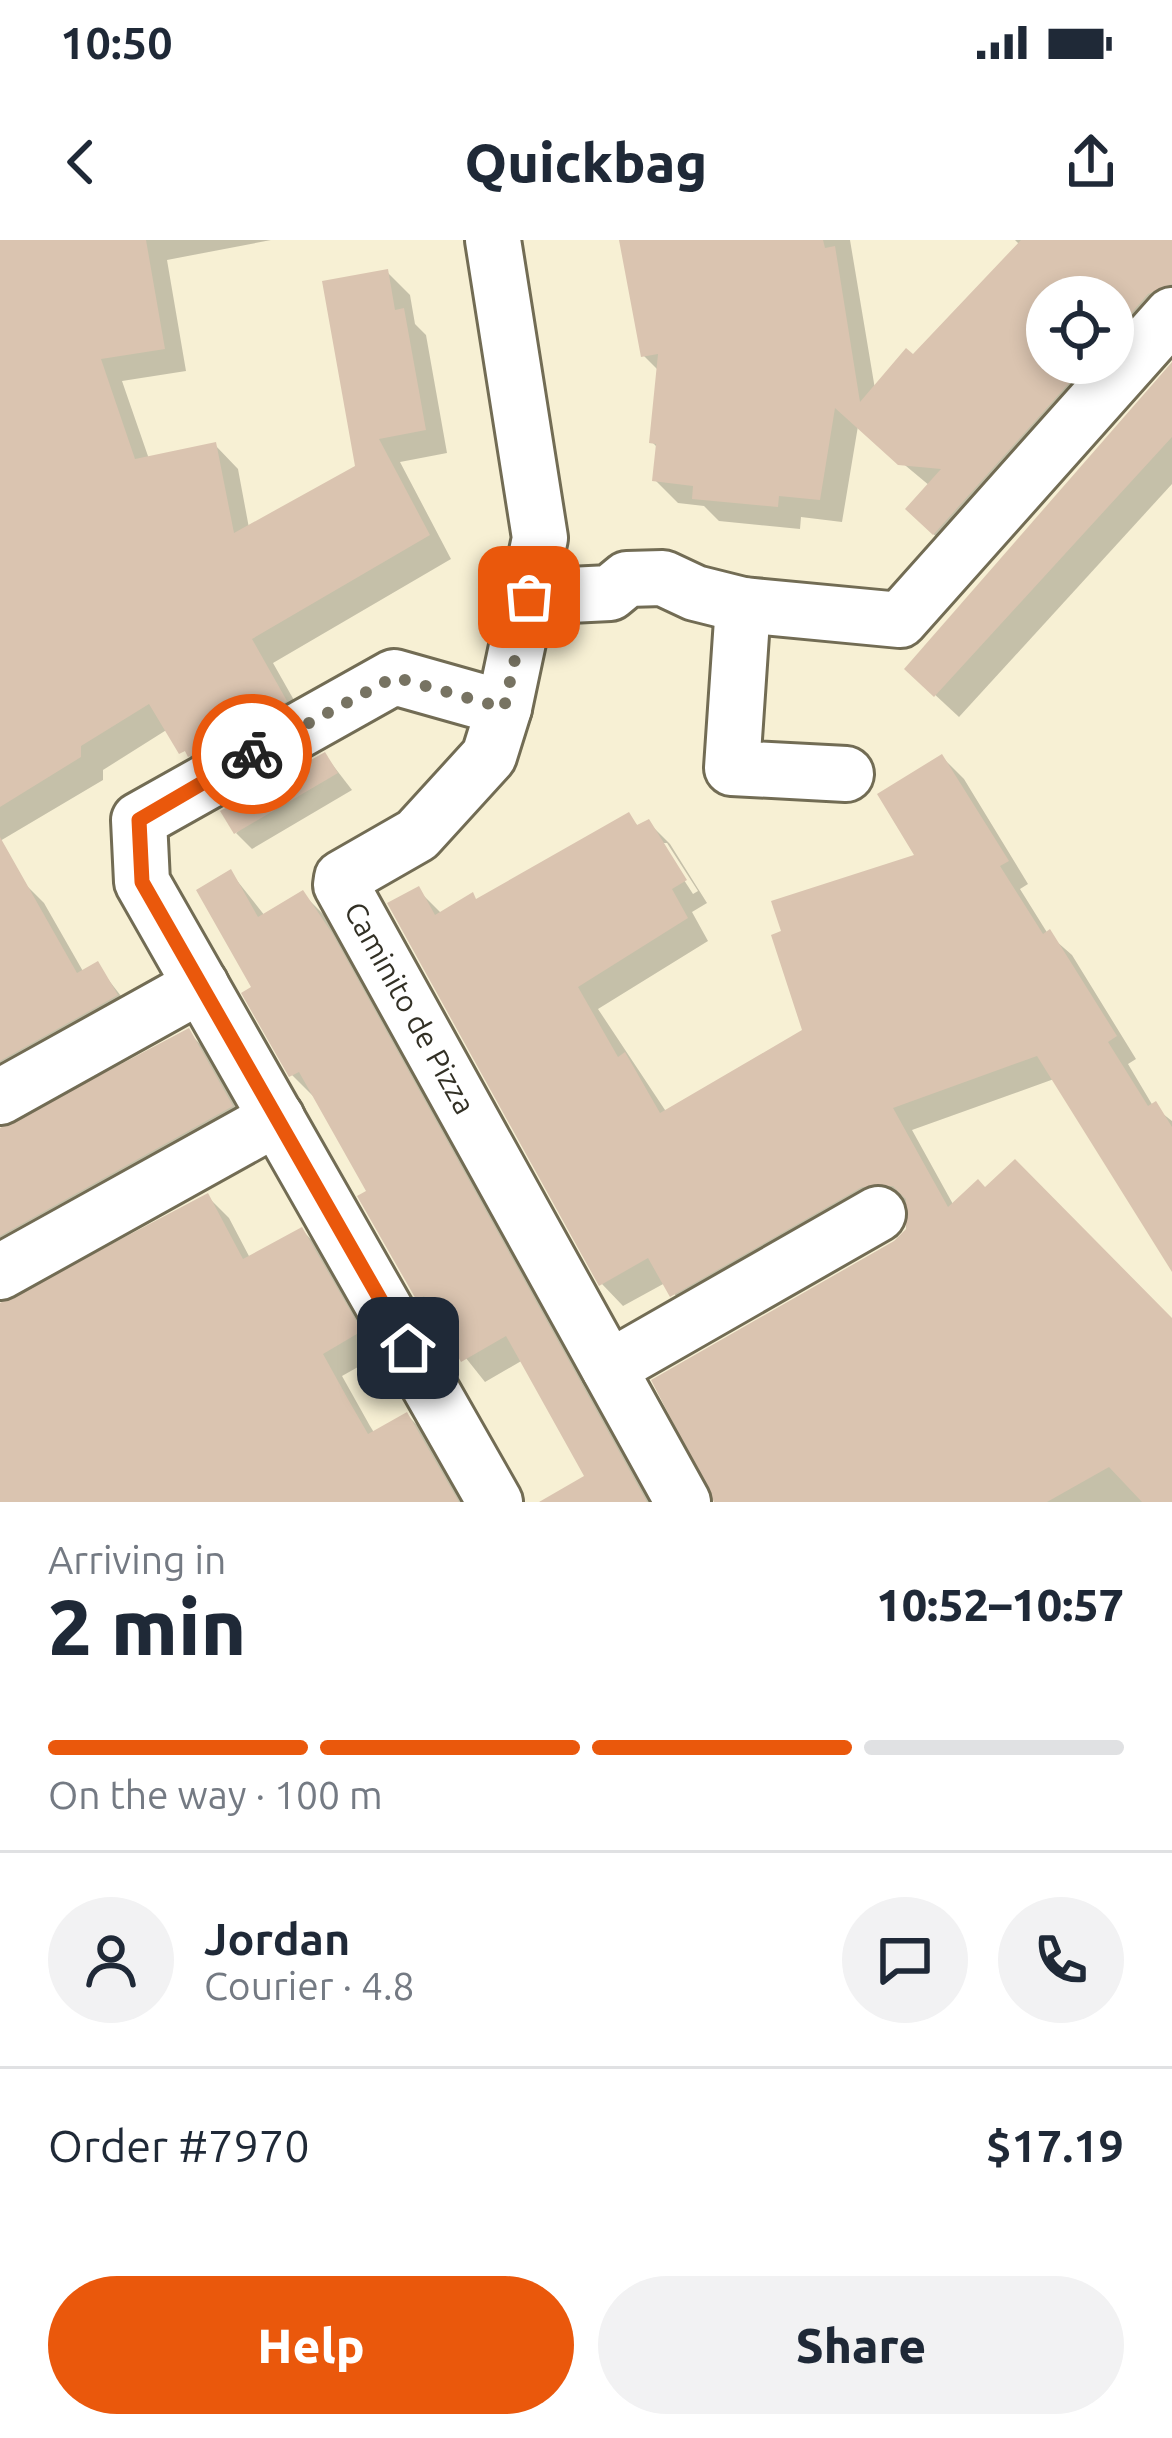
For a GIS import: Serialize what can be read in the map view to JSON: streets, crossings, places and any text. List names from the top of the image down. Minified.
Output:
{"streets":{"street":["Caminito de Pizza"]},"page":{"status":"10:50","header":"Quickbag","heading":["2 min","Arriving in","10:52–10:57"],"panel":["Jordan","Courier · 4.8","Order #7970","$17.19"],"bar":"On the way · 100 m","buttons":["Help","Share"]}}
